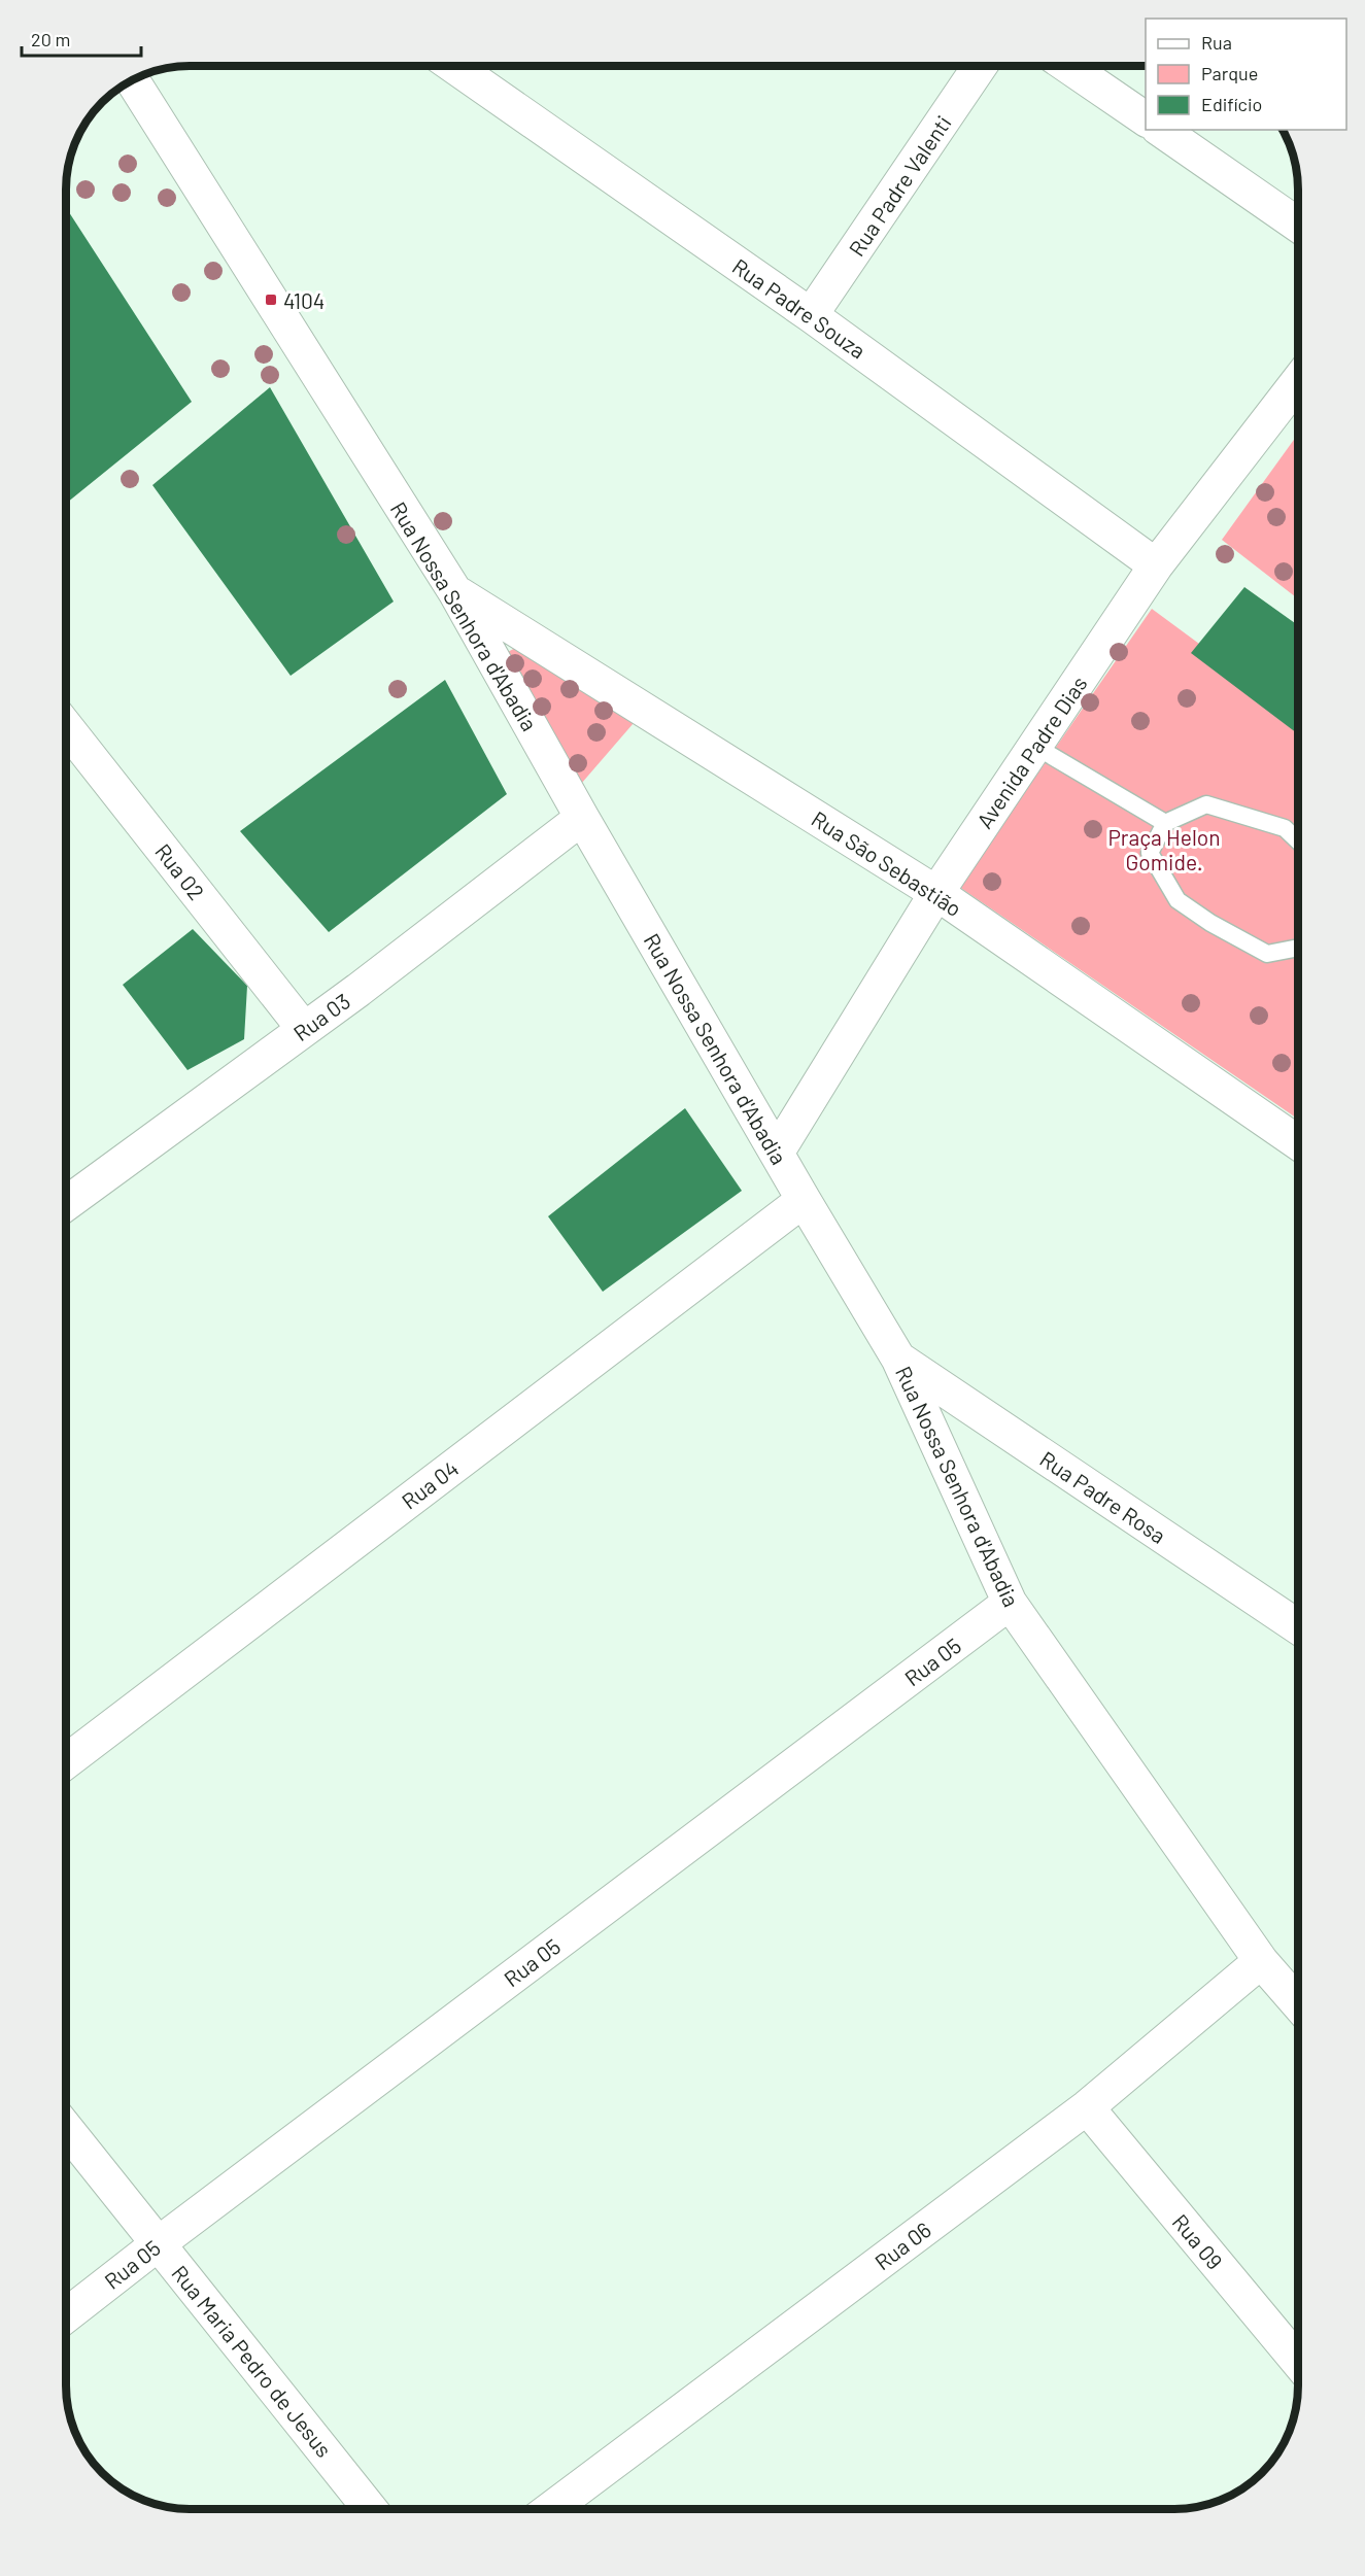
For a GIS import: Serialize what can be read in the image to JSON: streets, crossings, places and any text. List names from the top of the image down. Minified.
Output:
{"streets":{"street":["Rua Padre Valenti","Rua Padre Souza","Rua Nossa Senhora d'Abadia","Avenida Padre Dias","Rua São Sebastião","Rua 02","Rua 03","Rua 04","Rua Padre Rosa","Rua 05","Rua 09","Rua 06","Rua Maria Pedro de Jesus"]},"crossings":[["Rua Padre Valenti","Rua Padre Souza"],["Rua Padre Souza","Avenida Padre Dias"],["Rua Nossa Senhora d'Abadia","Avenida Padre Dias"],["Rua Nossa Senhora d'Abadia","Rua São Sebastião"],["Rua Nossa Senhora d'Abadia","Rua 03"],["Rua Nossa Senhora d'Abadia","Rua 04"],["Rua Nossa Senhora d'Abadia","Rua Padre Rosa"],["Rua Nossa Senhora d'Abadia","Rua 05"],["Rua Nossa Senhora d'Abadia","Rua 06"],["Avenida Padre Dias","Rua São Sebastião"],["Rua 02","Rua 03"],["Rua 05","Rua Maria Pedro de Jesus"],["Rua 09","Rua 06"]],"parks":["Praça Helon Gomide."],"places":{"transit":["4104"]},"legend":["Rua","Parque","Edifício"],"scale_bar":"20 m"}
